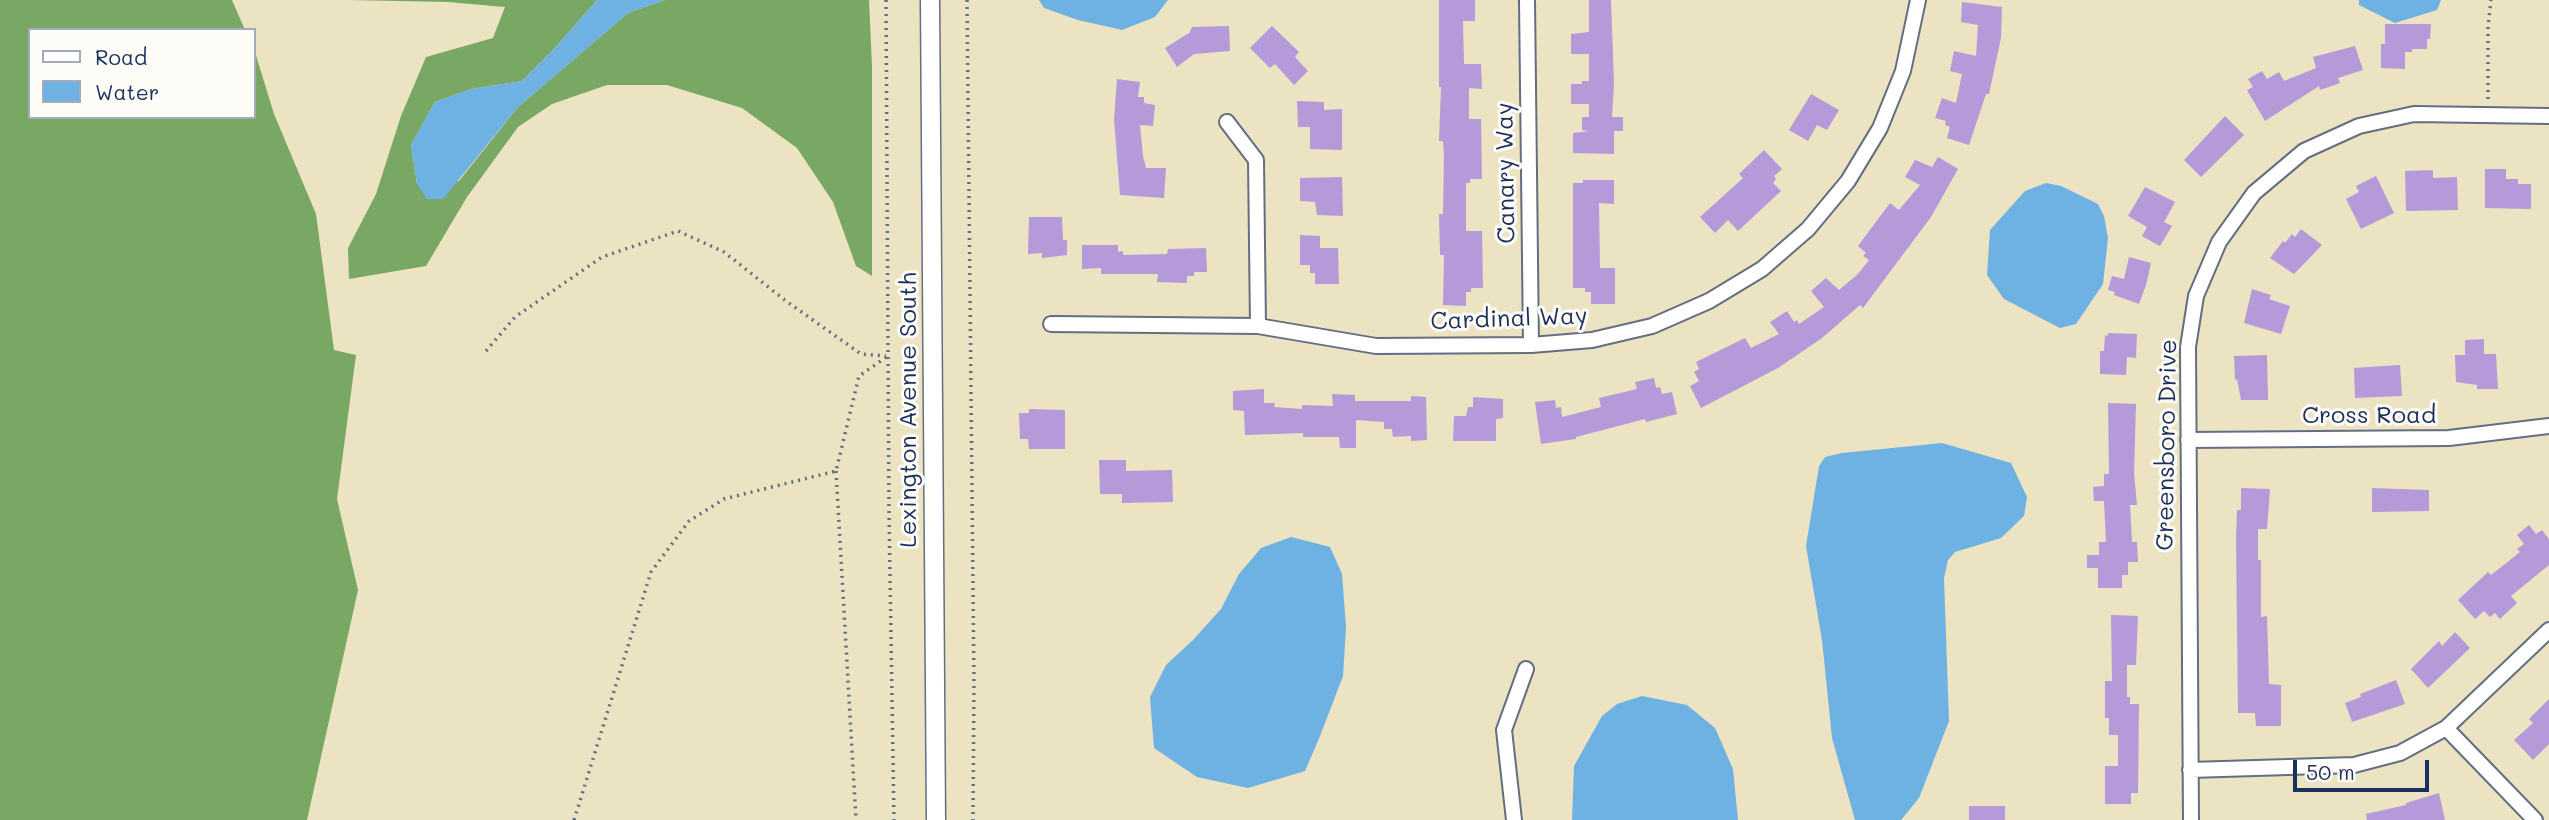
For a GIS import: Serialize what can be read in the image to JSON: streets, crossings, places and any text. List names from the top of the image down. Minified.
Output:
{"streets":{"street":["Canary Way","Cardinal Way","Lexington Avenue South","Cross Road","Greensboro Drive"]},"crossings":[["Canary Way","Cardinal Way"],["Cross Road","Greensboro Drive"]],"legend":["Road","Water"],"scale_bar":"50 m"}
